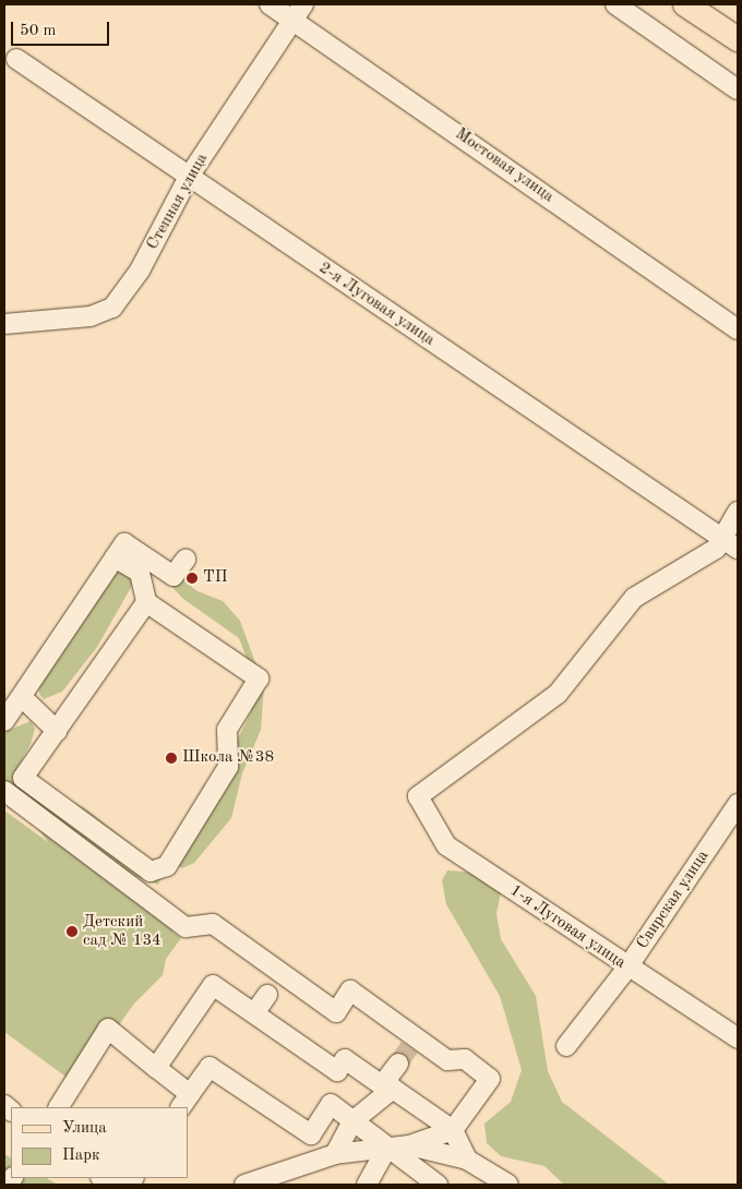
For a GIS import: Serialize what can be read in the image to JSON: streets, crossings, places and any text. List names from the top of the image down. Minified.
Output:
{"streets":{"street":["Мостовая улица","Степная улица","2-я Луговая улица","Свирская улица","1-я Луговая улица"]},"crossings":[["Мостовая улица","Степная улица"],["Степная улица","2-я Луговая улица"],["2-я Луговая улица","1-я Луговая улица"],["Свирская улица","1-я Луговая улица"]],"places":["ТП","Школа №38","Детский сад № 134"],"legend":["Улица","Парк"],"scale_bar":"50 m"}
